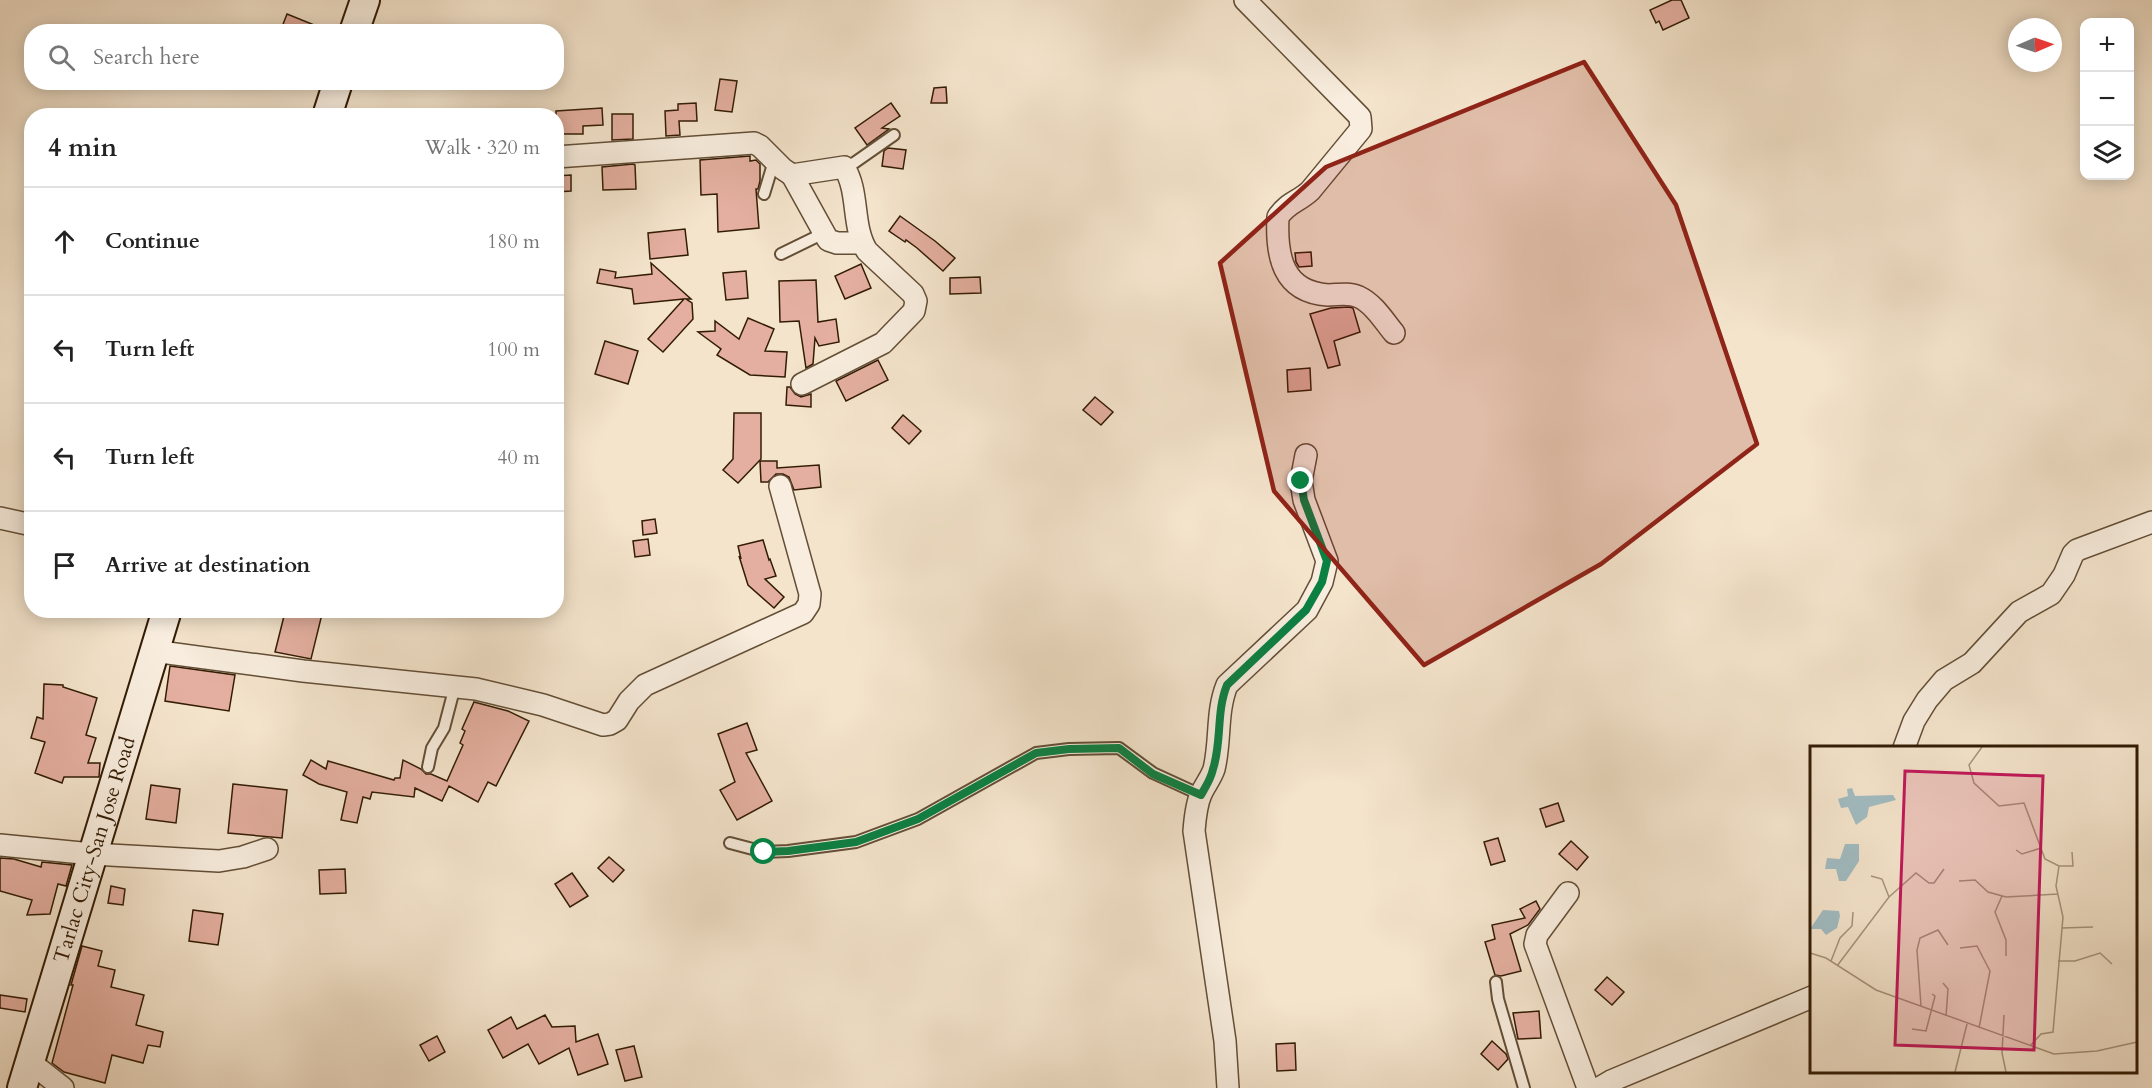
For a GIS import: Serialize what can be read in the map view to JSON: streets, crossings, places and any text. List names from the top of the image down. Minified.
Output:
{"streets":{"main road":["Tarlac City-San Jose Road"]},"north":"right","page":{"map_buttons":["+","−"],"search":"Search here","heading":["4 min","Walk · 320 m"],"list":[["Continue","180 m"],["Turn left","100 m"],["Turn left","40 m"],"Arrive at destination"]}}
